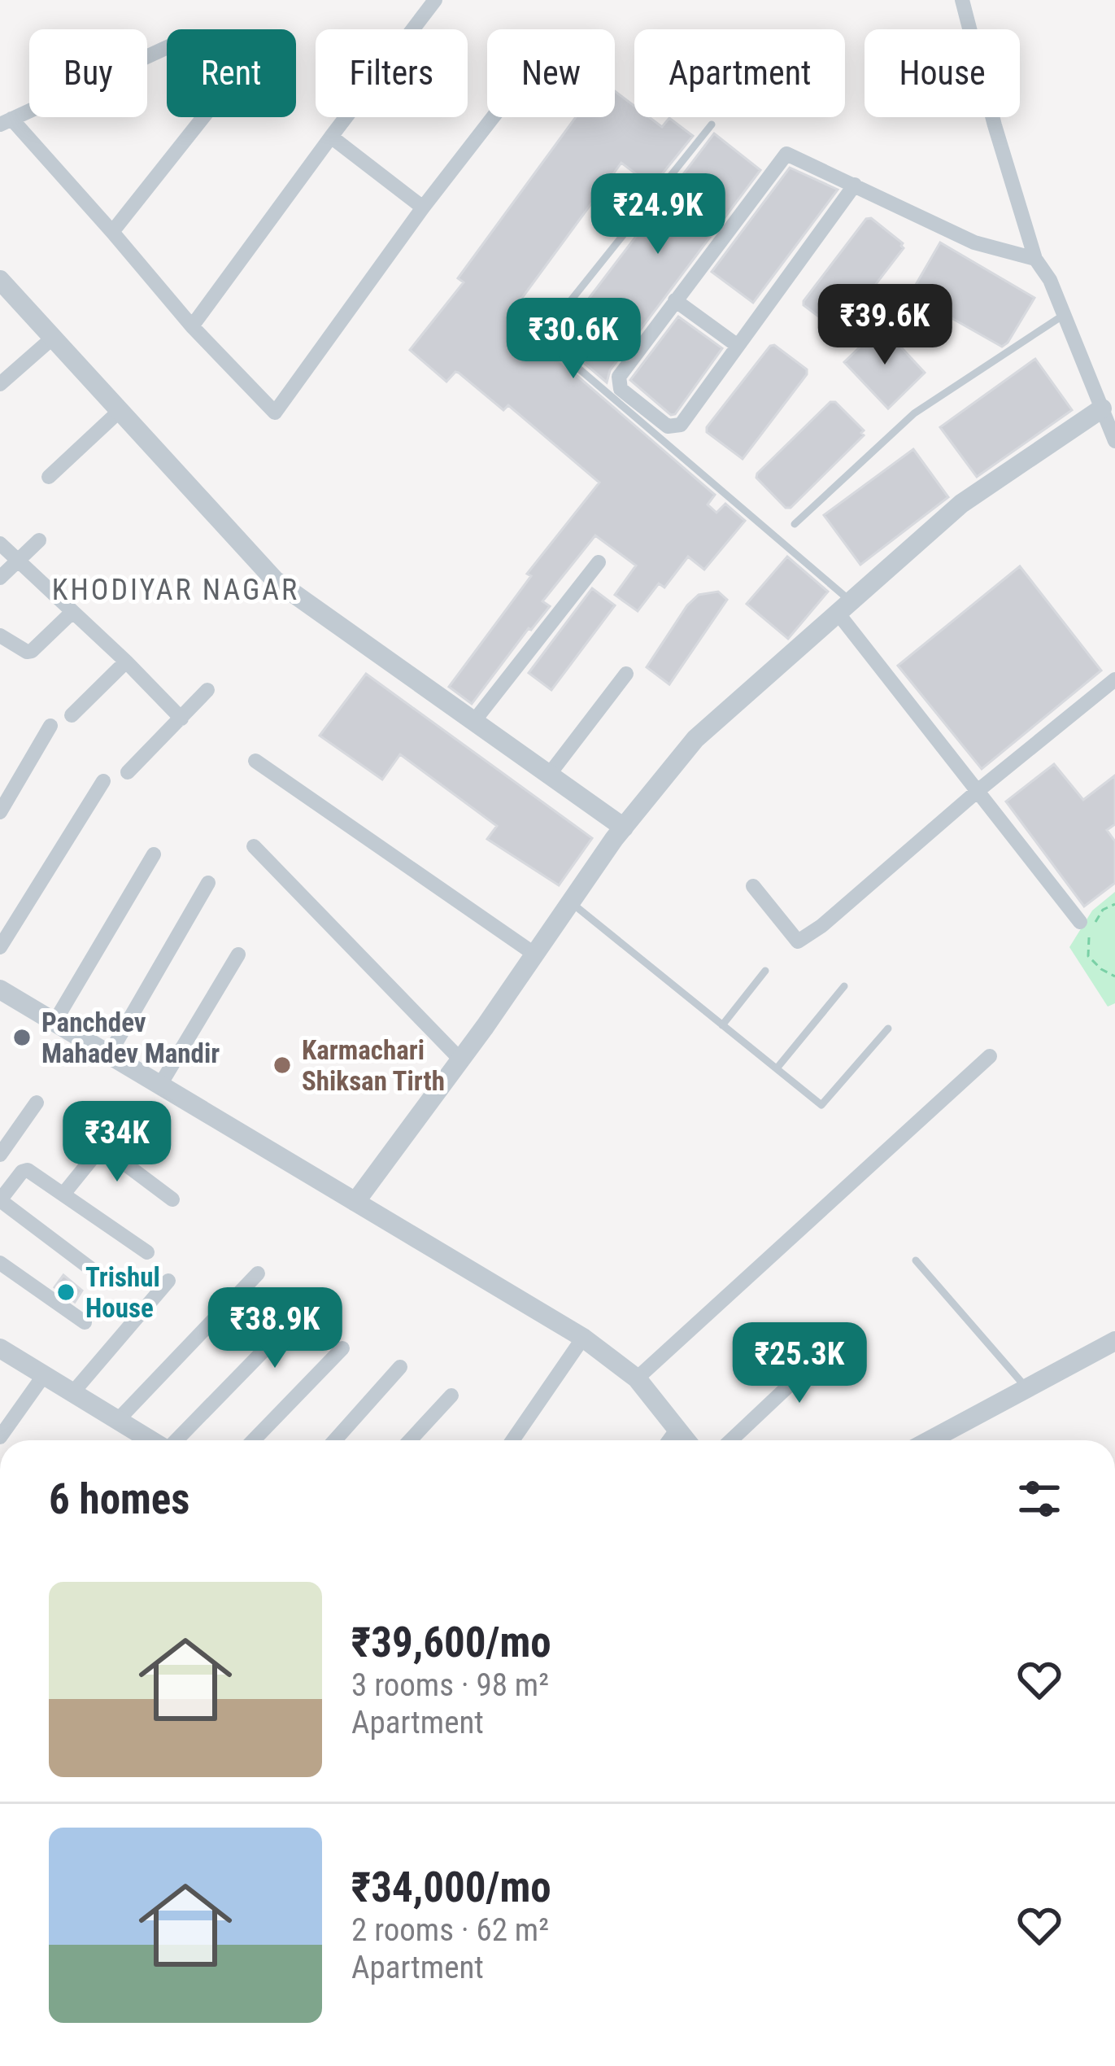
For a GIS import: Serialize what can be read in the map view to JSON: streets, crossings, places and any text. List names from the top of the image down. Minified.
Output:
{"districts":["KHODIYAR NAGAR"],"places":["Panchdev Mahadev Mandir","Karmachari Shiksan Tirth","Trishul House"],"page":{"chip":["Buy","Rent","Filters","New","Apartment","House"],"price":["₹24.9K","₹39.6K","₹30.6K","₹34K","₹38.9K","₹25.3K"],"heading":"6 homes","list":[{"name":"₹39,600/mo","note":"3 rooms · 98 m² · Apartment"},{"name":"₹34,000/mo","note":"2 rooms · 62 m² · Apartment"}]}}
